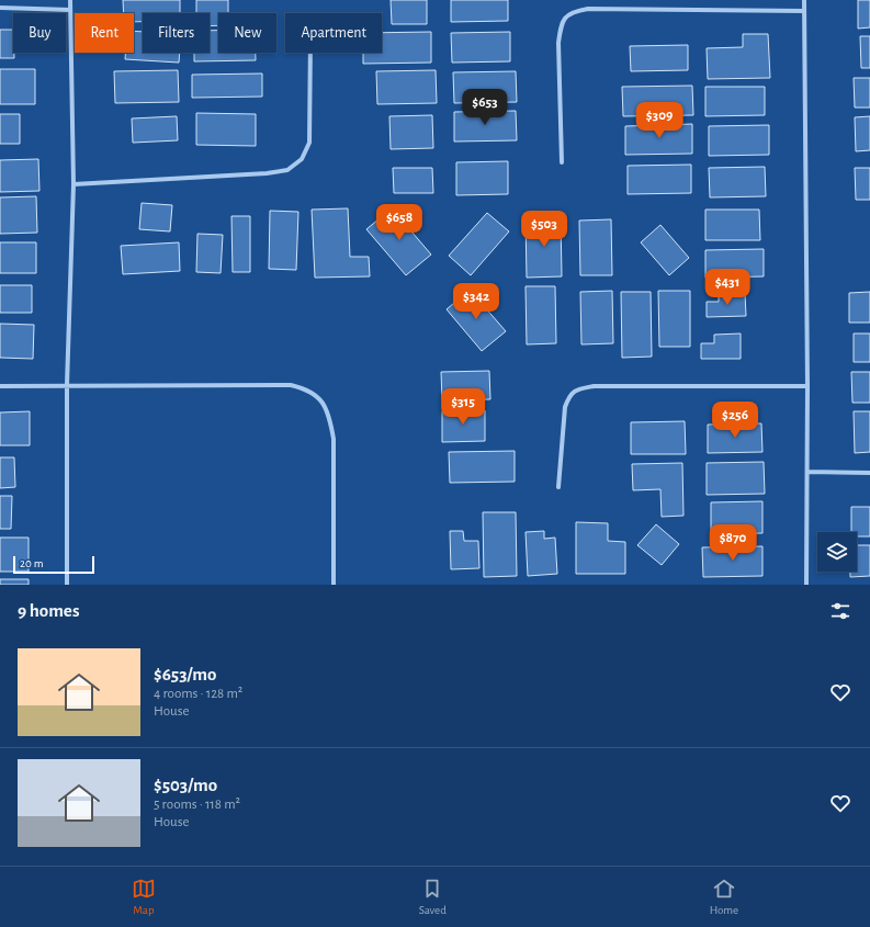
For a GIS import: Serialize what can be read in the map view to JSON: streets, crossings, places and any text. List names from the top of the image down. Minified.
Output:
{"scale_bar":"20 m","page":{"chip":["Buy","Rent","Filters","New","Apartment"],"price":["$653","$309","$658","$503","$431","$342","$315","$256","$870"],"scale":"20 m","heading":"9 homes","list":[{"name":"$653/mo","note":"4 rooms · 128 m² · House"},{"name":"$503/mo","note":"5 rooms · 118 m² · House"}],"tabs":["Map","Saved","Home"]}}
